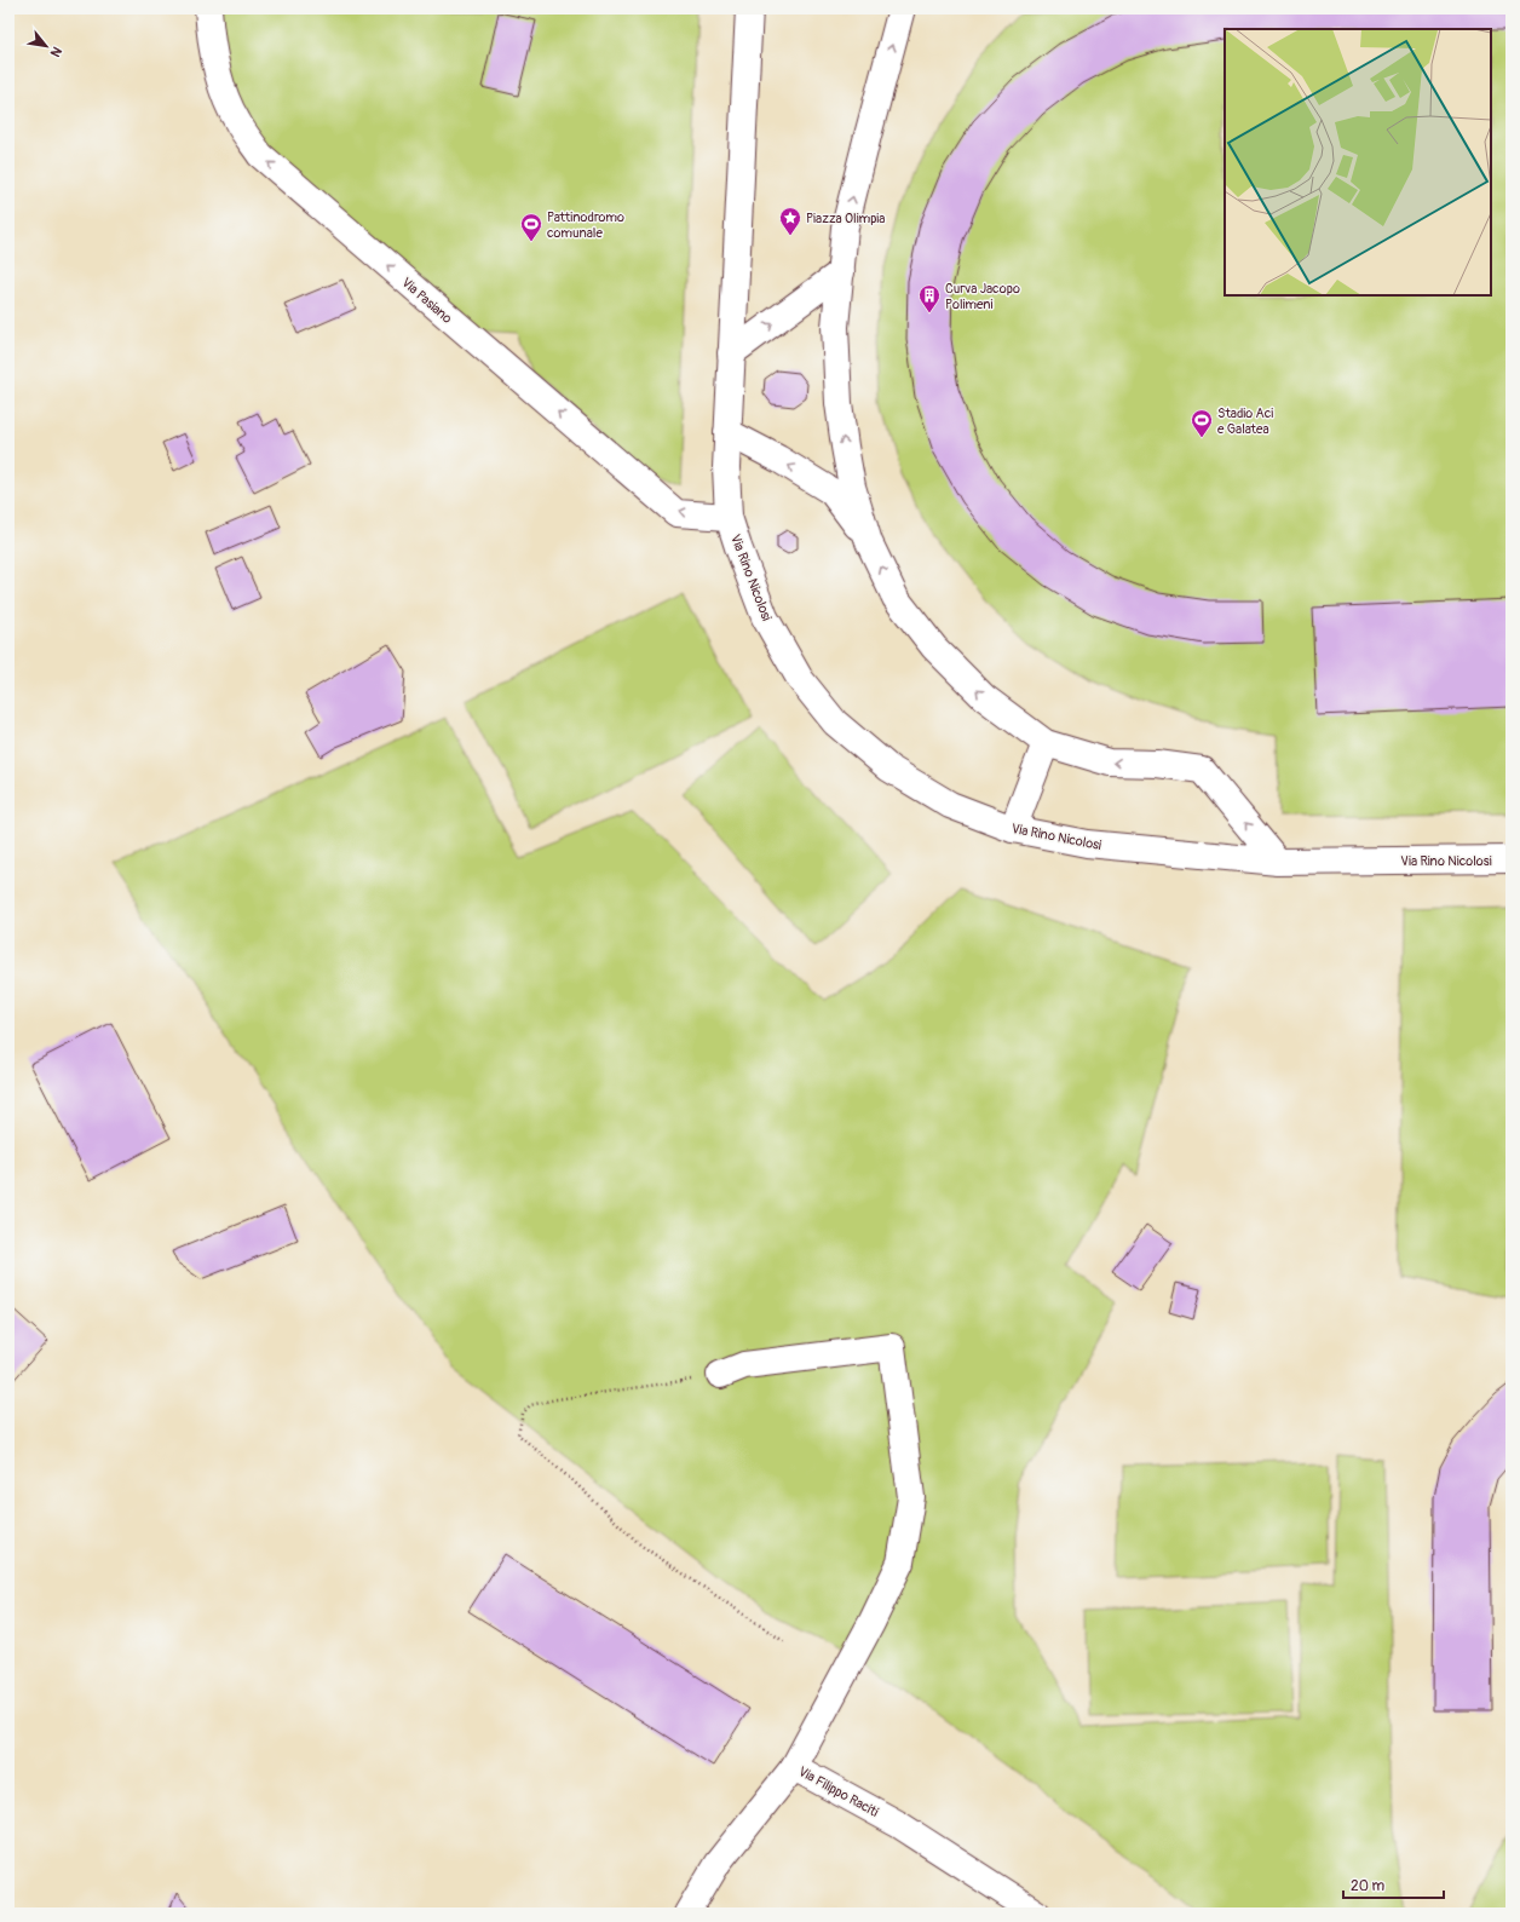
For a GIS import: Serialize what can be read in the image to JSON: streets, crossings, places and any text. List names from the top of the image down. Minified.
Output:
{"streets":{"street":["Via Pasiano","Via Rino Nicolosi","Via Filippo Raciti"]},"crossings":[["Via Pasiano","Via Rino Nicolosi"]],"one_way":["Via Pasiano"],"places":{"place":["Piazza Olimpia"],"sports":["Pattinodromo comunale","Stadio Aci e Galatea"],"building":["Curva Jacopo Polimeni"]},"scale_bar":"20 m","north":"bottom right"}
